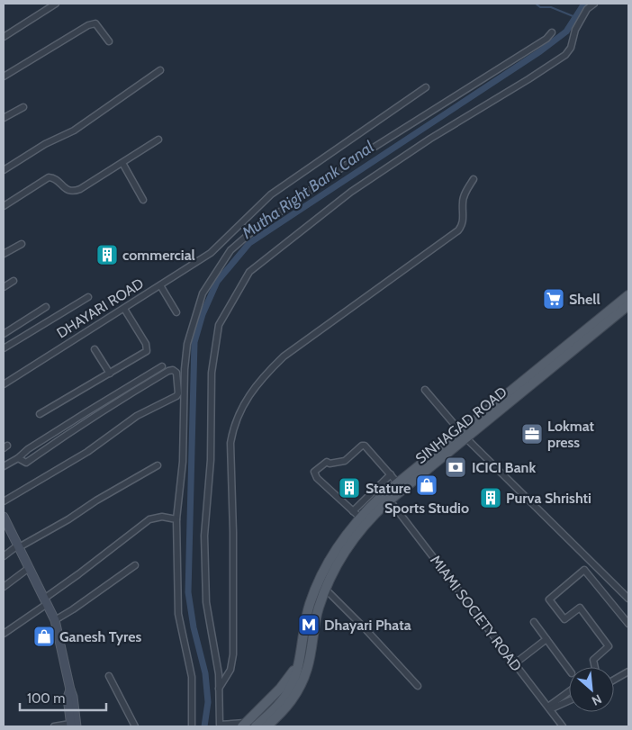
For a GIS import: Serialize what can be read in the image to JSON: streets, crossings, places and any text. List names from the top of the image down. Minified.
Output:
{"streets":{"main road":["SINHAGAD ROAD"],"street":["DHAYARI ROAD","MIAMI SOCIETY ROAD"]},"crossings":[["SINHAGAD ROAD","MIAMI SOCIETY ROAD"]],"water":["Mutha Right Bank Canal"],"places":{"building":["commercial","Stature","Purva Shrishti"],"supermarket":["Shell"],"office":["Lokmat press"],"bank":["ICICI Bank"],"shop":["Sports Studio","Ganesh Tyres"],"metro station":["Dhayari Phata"]},"scale_bar":"100 m","north":"bottom right"}
